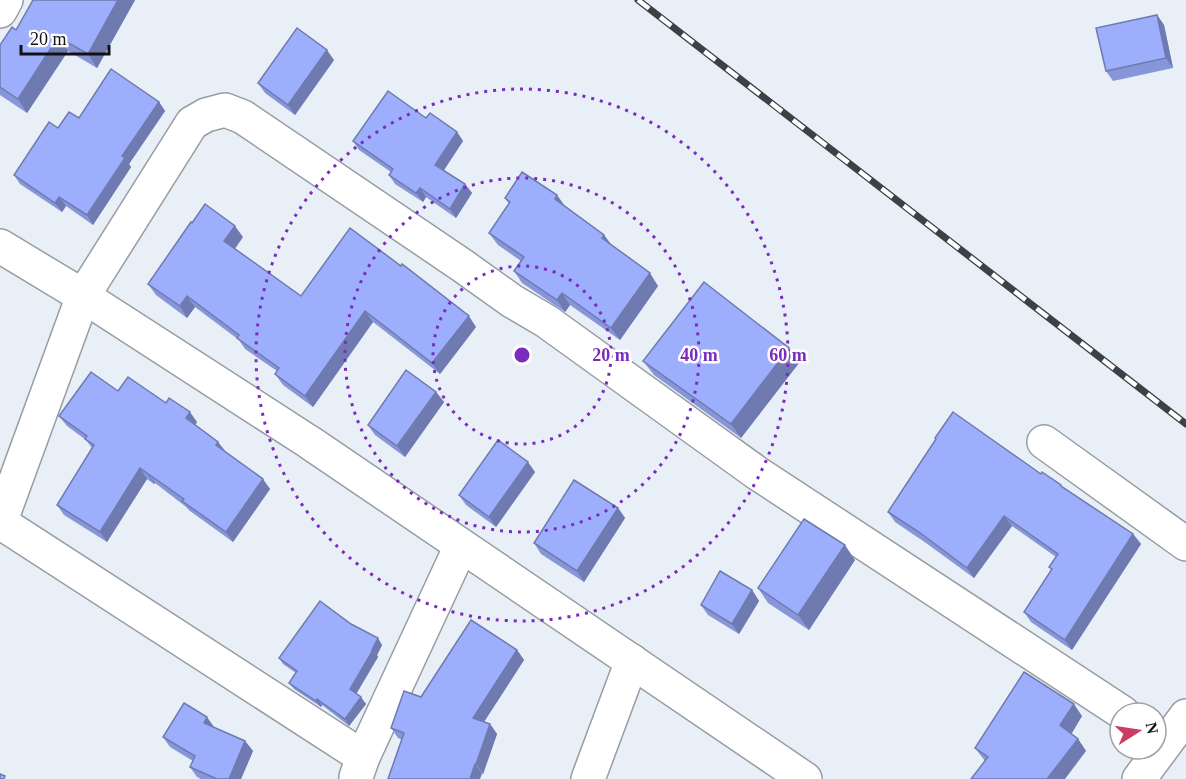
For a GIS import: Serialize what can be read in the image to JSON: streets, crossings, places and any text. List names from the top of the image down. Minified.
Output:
{"scale_bar":"20 m","north":"right","rings":["20 m","40 m","60 m"]}
